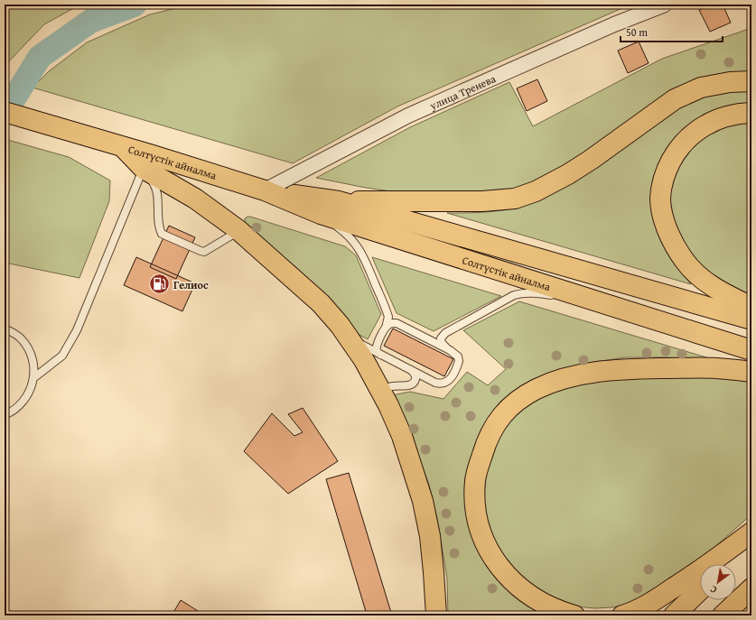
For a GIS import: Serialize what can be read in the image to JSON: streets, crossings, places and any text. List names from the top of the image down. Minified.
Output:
{"streets":{"main road":["Солтүстік айналма"],"street":["улица Тренева"]},"crossings":[["улица Тренева","Солтүстік айналма"]],"places":{"fuel station":["Гелиос"]},"scale_bar":"50 m","north":"bottom left"}
